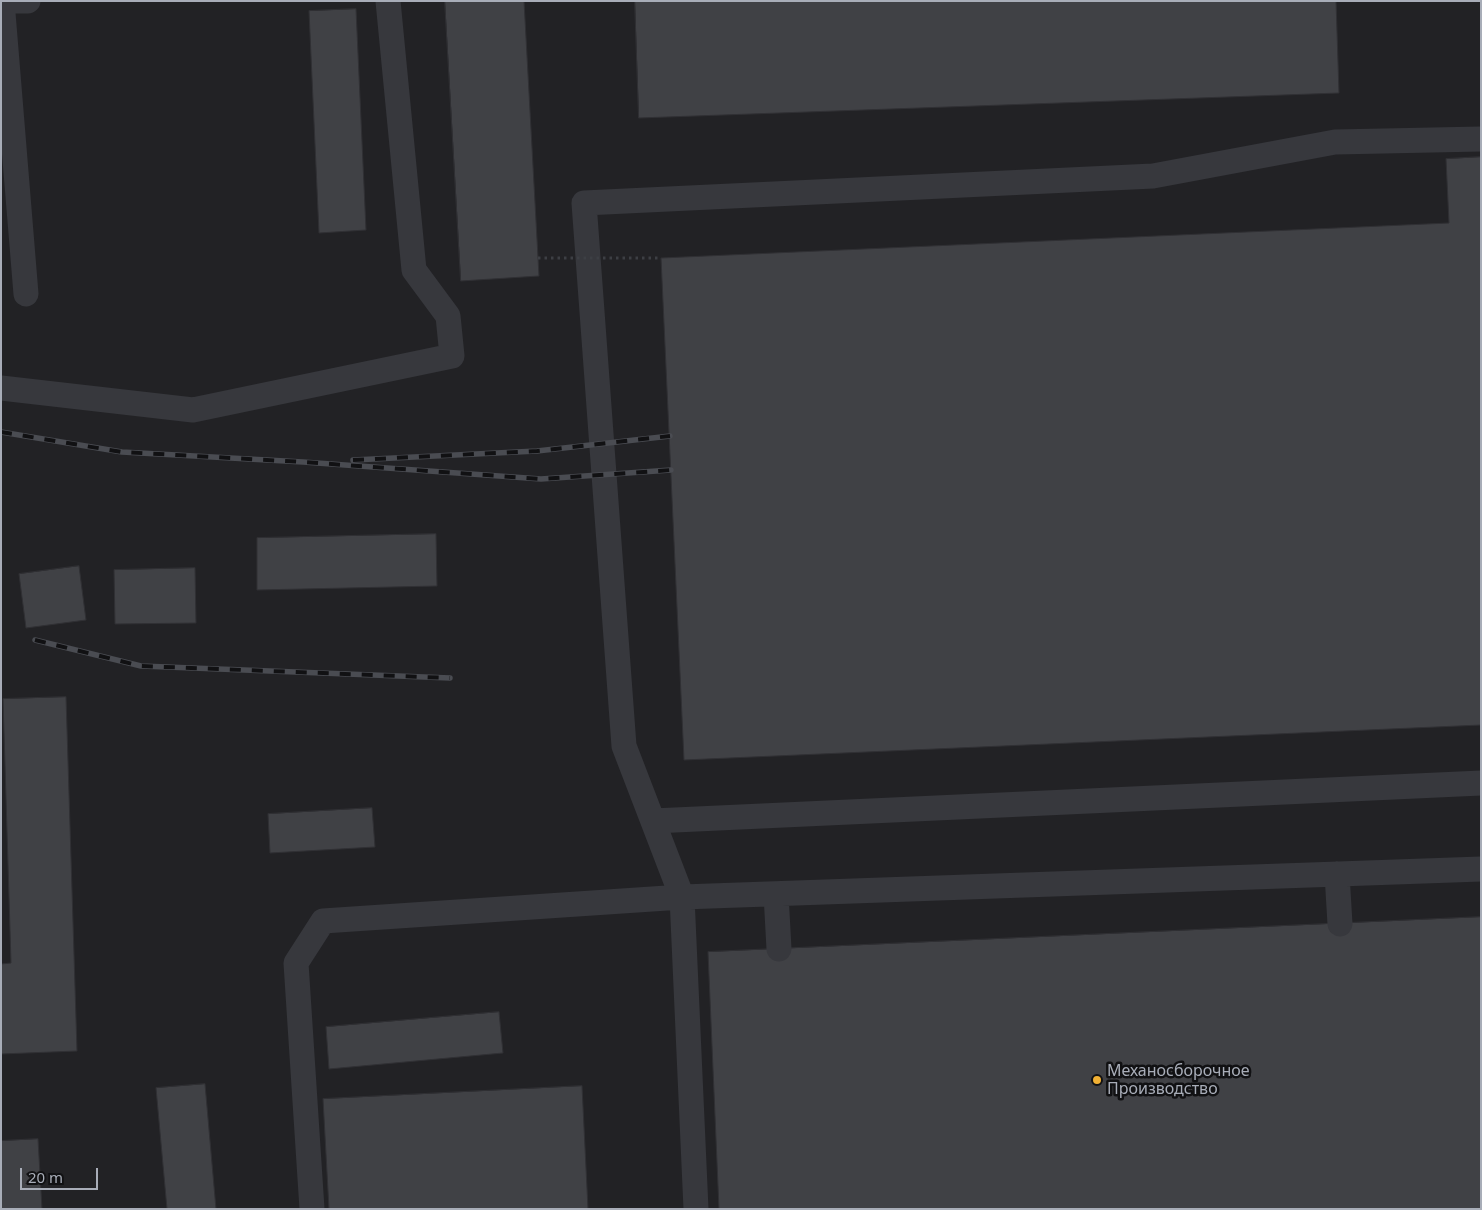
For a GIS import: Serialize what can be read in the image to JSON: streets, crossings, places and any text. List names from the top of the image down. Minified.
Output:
{"places":["Механосборочное Производство"],"scale_bar":"20 m"}
